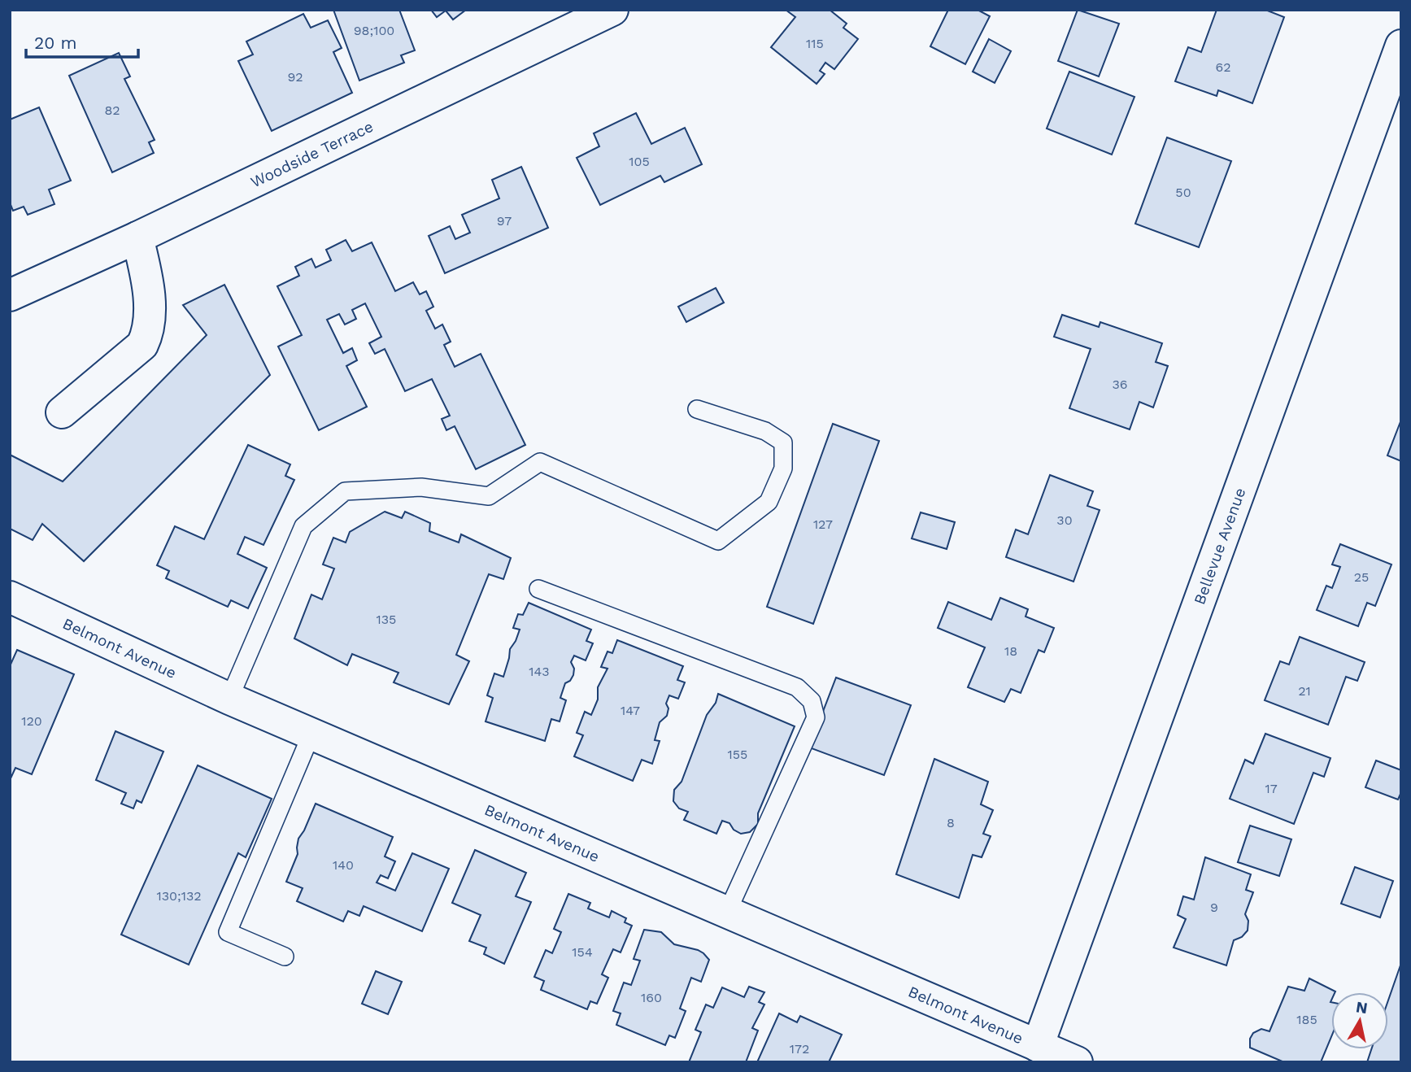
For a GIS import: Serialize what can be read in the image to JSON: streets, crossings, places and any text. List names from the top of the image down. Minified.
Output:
{"streets":{"street":["Woodside Terrace","Bellevue Avenue","Belmont Avenue"]},"crossings":[["Bellevue Avenue","Belmont Avenue"]],"house_numbers":["98;100","115","62","92","82","105","50","97","36","30","127","25","135","18","143","21","147","120","155","17","8","140","130;132","9","154","160","185","172"],"scale_bar":"20 m","north":"top"}
